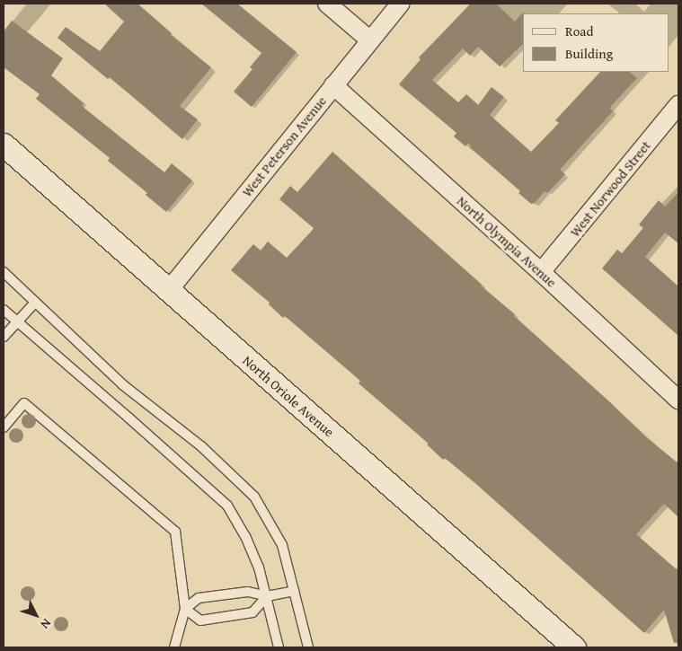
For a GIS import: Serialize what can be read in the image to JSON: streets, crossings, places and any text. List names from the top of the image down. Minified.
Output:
{"streets":{"street":["West Peterson Avenue","West Norwood Street","North Olympia Avenue","North Oriole Avenue"]},"crossings":[["West Peterson Avenue","North Olympia Avenue"],["West Peterson Avenue","North Oriole Avenue"],["West Norwood Street","North Olympia Avenue"]],"legend":["Road","Building"],"north":"bottom right"}
